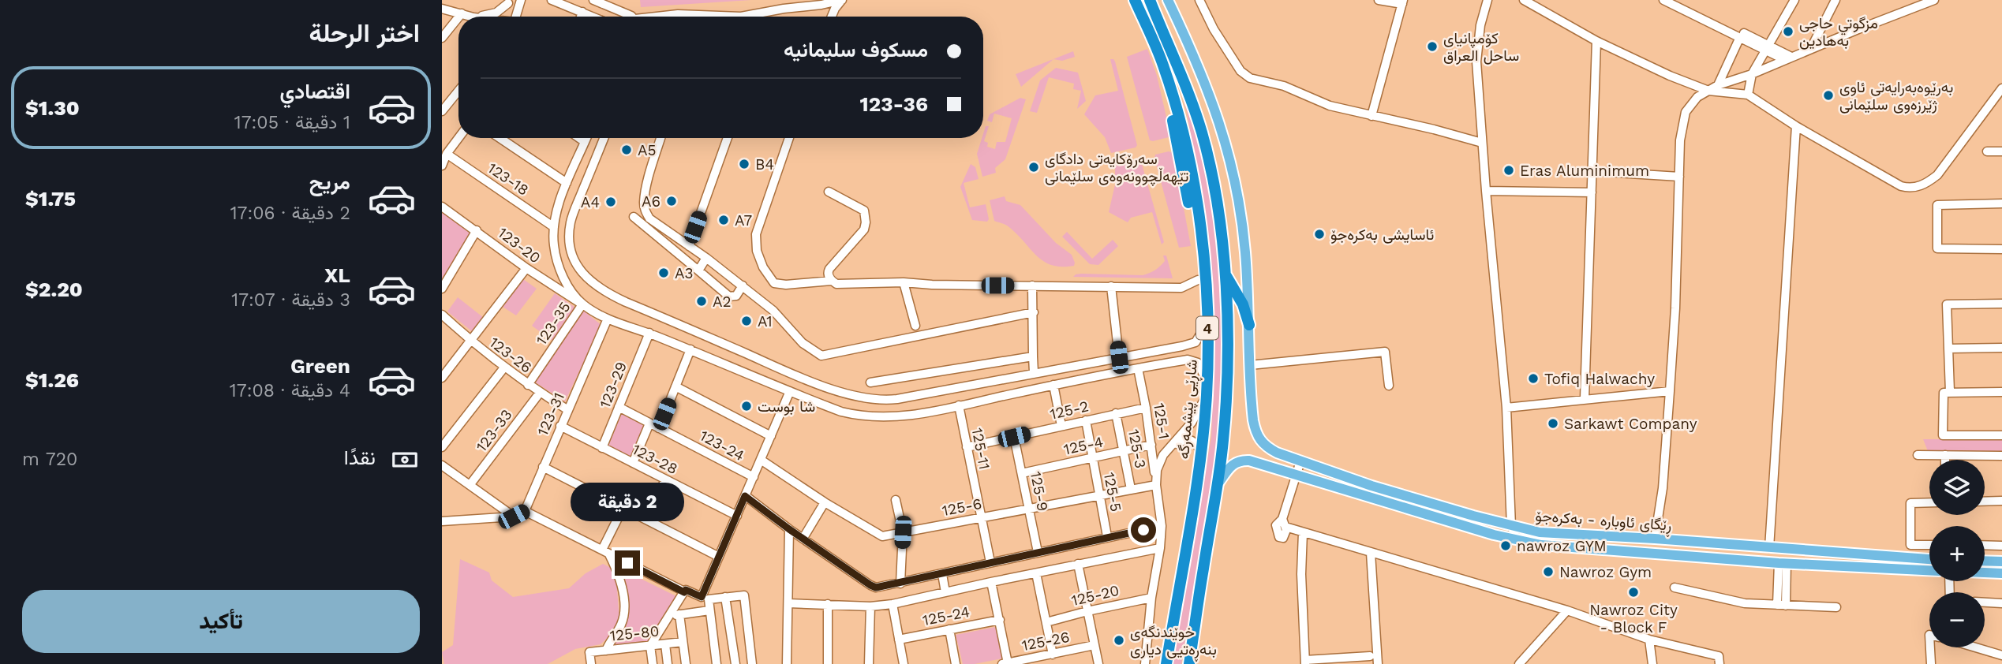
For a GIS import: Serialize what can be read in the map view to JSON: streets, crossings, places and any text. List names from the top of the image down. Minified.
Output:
{"streets":{"highway":["4","شاڕێی پێشمەرگە"],"main road":["ڕێگای ئاوبارە - بەکرەجۆ"],"street":["123-18","123-20","123-35","123-26","123-29","125-2","123-31","125-1","123-33","123-24","125-4","125-11","125-3","123-28","125-9","125-5","125-6","125-20","125-24","125-80","125-26"]},"crossings":[["123-20","123-35"],["123-20","123-29"],["123-20","شاڕێی پێشمەرگە"],["123-20","123-31"],["123-20","125-1"],["123-20","125-11"],["123-35","123-26"],["123-26","123-31"],["123-26","123-33"],["123-29","123-24"],["123-29","123-28"],["125-2","125-1"],["125-2","125-11"],["125-2","125-3"],["125-2","125-9"],["125-2","125-5"],["123-31","123-28"],["125-1","125-4"],["125-1","125-6"],["125-1","125-20"],["125-4","125-3"],["125-4","125-9"],["125-4","125-5"],["125-11","125-6"],["125-3","125-6"],["125-9","125-6"],["125-5","125-6"]],"places":["مزگوتي حاجی بەهادین","کۆمپانیای ساحل العراق","بەرێوەبەرایەتی ئاوی ژێرزەوی سلێمانی","A5","B4","سەرۆکایەتی دادگای تێهەڵچوونەوەی سلێمانی","Eras Aluminimum","A6","A4","A7","ئاسایشی بەکرەجۆ","A3","A2","A1","Tofiq Halwachy","شا بوست","Sarkawt Company","nawroz GYM","Nawroz Gym","Nawroz City - Block F","خوێندنگەی بنەڕەتیی دیاری"],"page":{"heading":"اختر الرحلة","banner":["مسكوف سليمانيه","123-36"],"list":[{"name":"اقتصادي","note":"1 دقيقة · 17:05","value":"$1.30"},{"name":"مريح","note":"2 دقيقة · 17:06","value":"$1.75"},{"name":"XL","note":"3 دقيقة · 17:07","value":"$2.20"},{"name":"Green","note":"4 دقيقة · 17:08","value":"$1.26"}],"pay":["نقدًا","720 m"],"map_buttons":["+","−"],"bubble":"2 دقيقة","buttons":"تأكيد"}}
